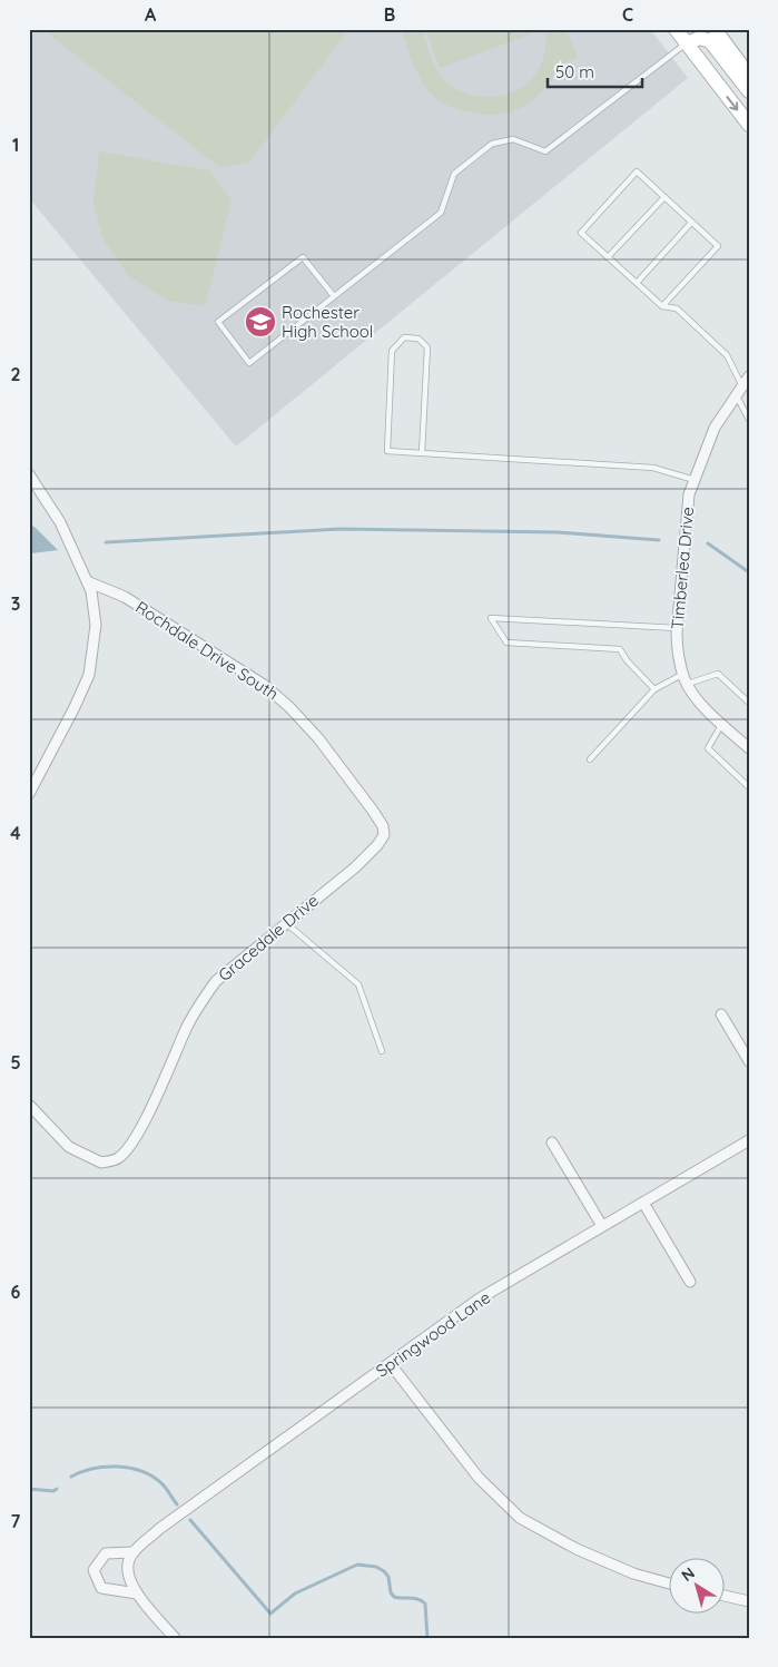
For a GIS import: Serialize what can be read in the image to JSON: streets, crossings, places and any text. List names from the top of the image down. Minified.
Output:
{"streets":{"street":["Timberlea Drive","Rochdale Drive South","Gracedale Drive","Springwood Lane"]},"crossings":[["Rochdale Drive South","Gracedale Drive"]],"places":{"school or university":["Rochester High School"]},"scale_bar":"50 m","north":"top left","grid":{"columns":["A","B","C"],"rows":["1","2","3","4","5","6","7"]}}
